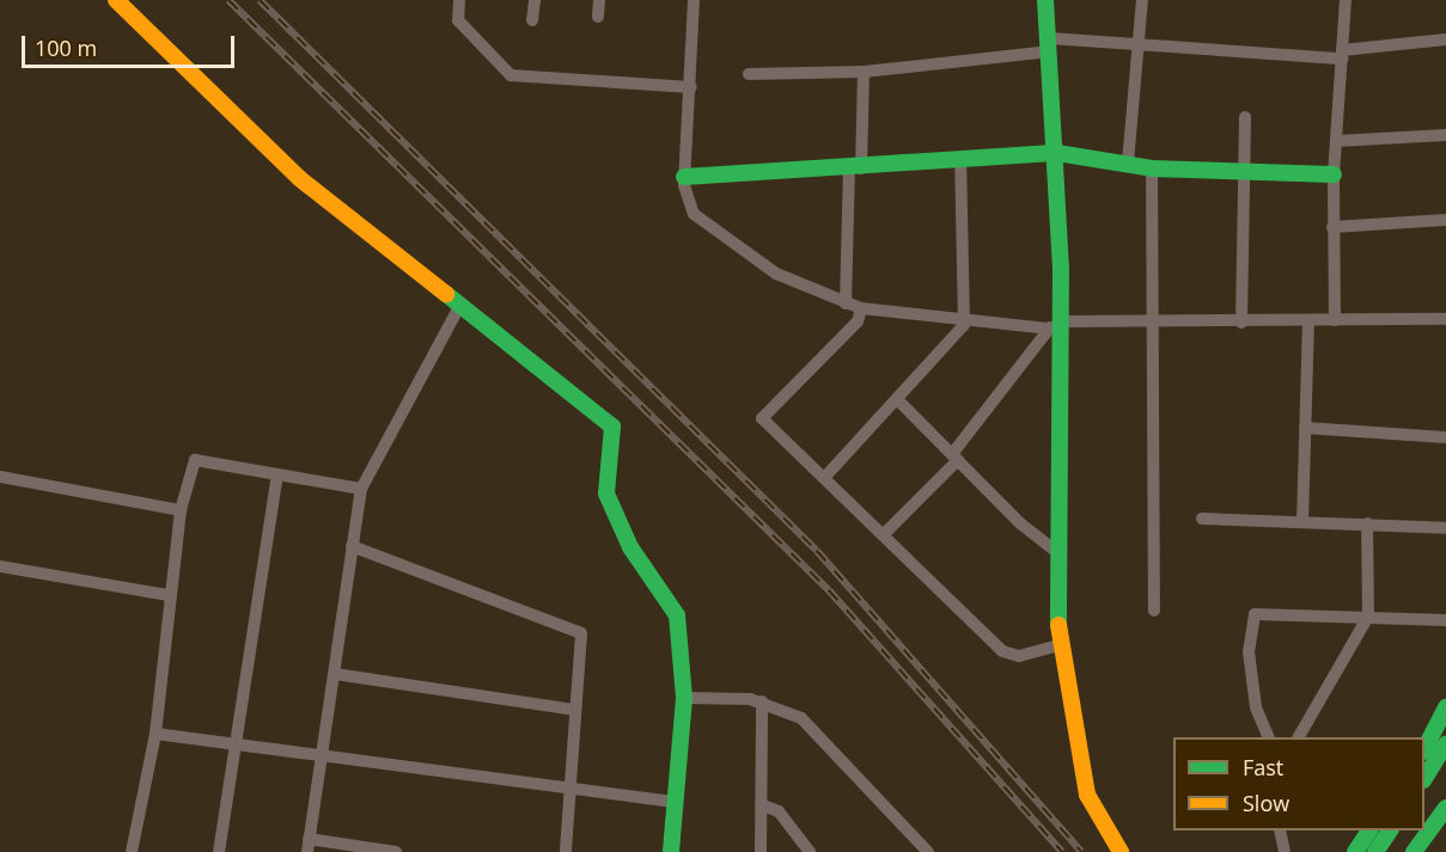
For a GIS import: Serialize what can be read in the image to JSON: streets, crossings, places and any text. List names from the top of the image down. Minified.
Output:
{"legend":["Fast","Slow"],"scale_bar":"100 m"}
